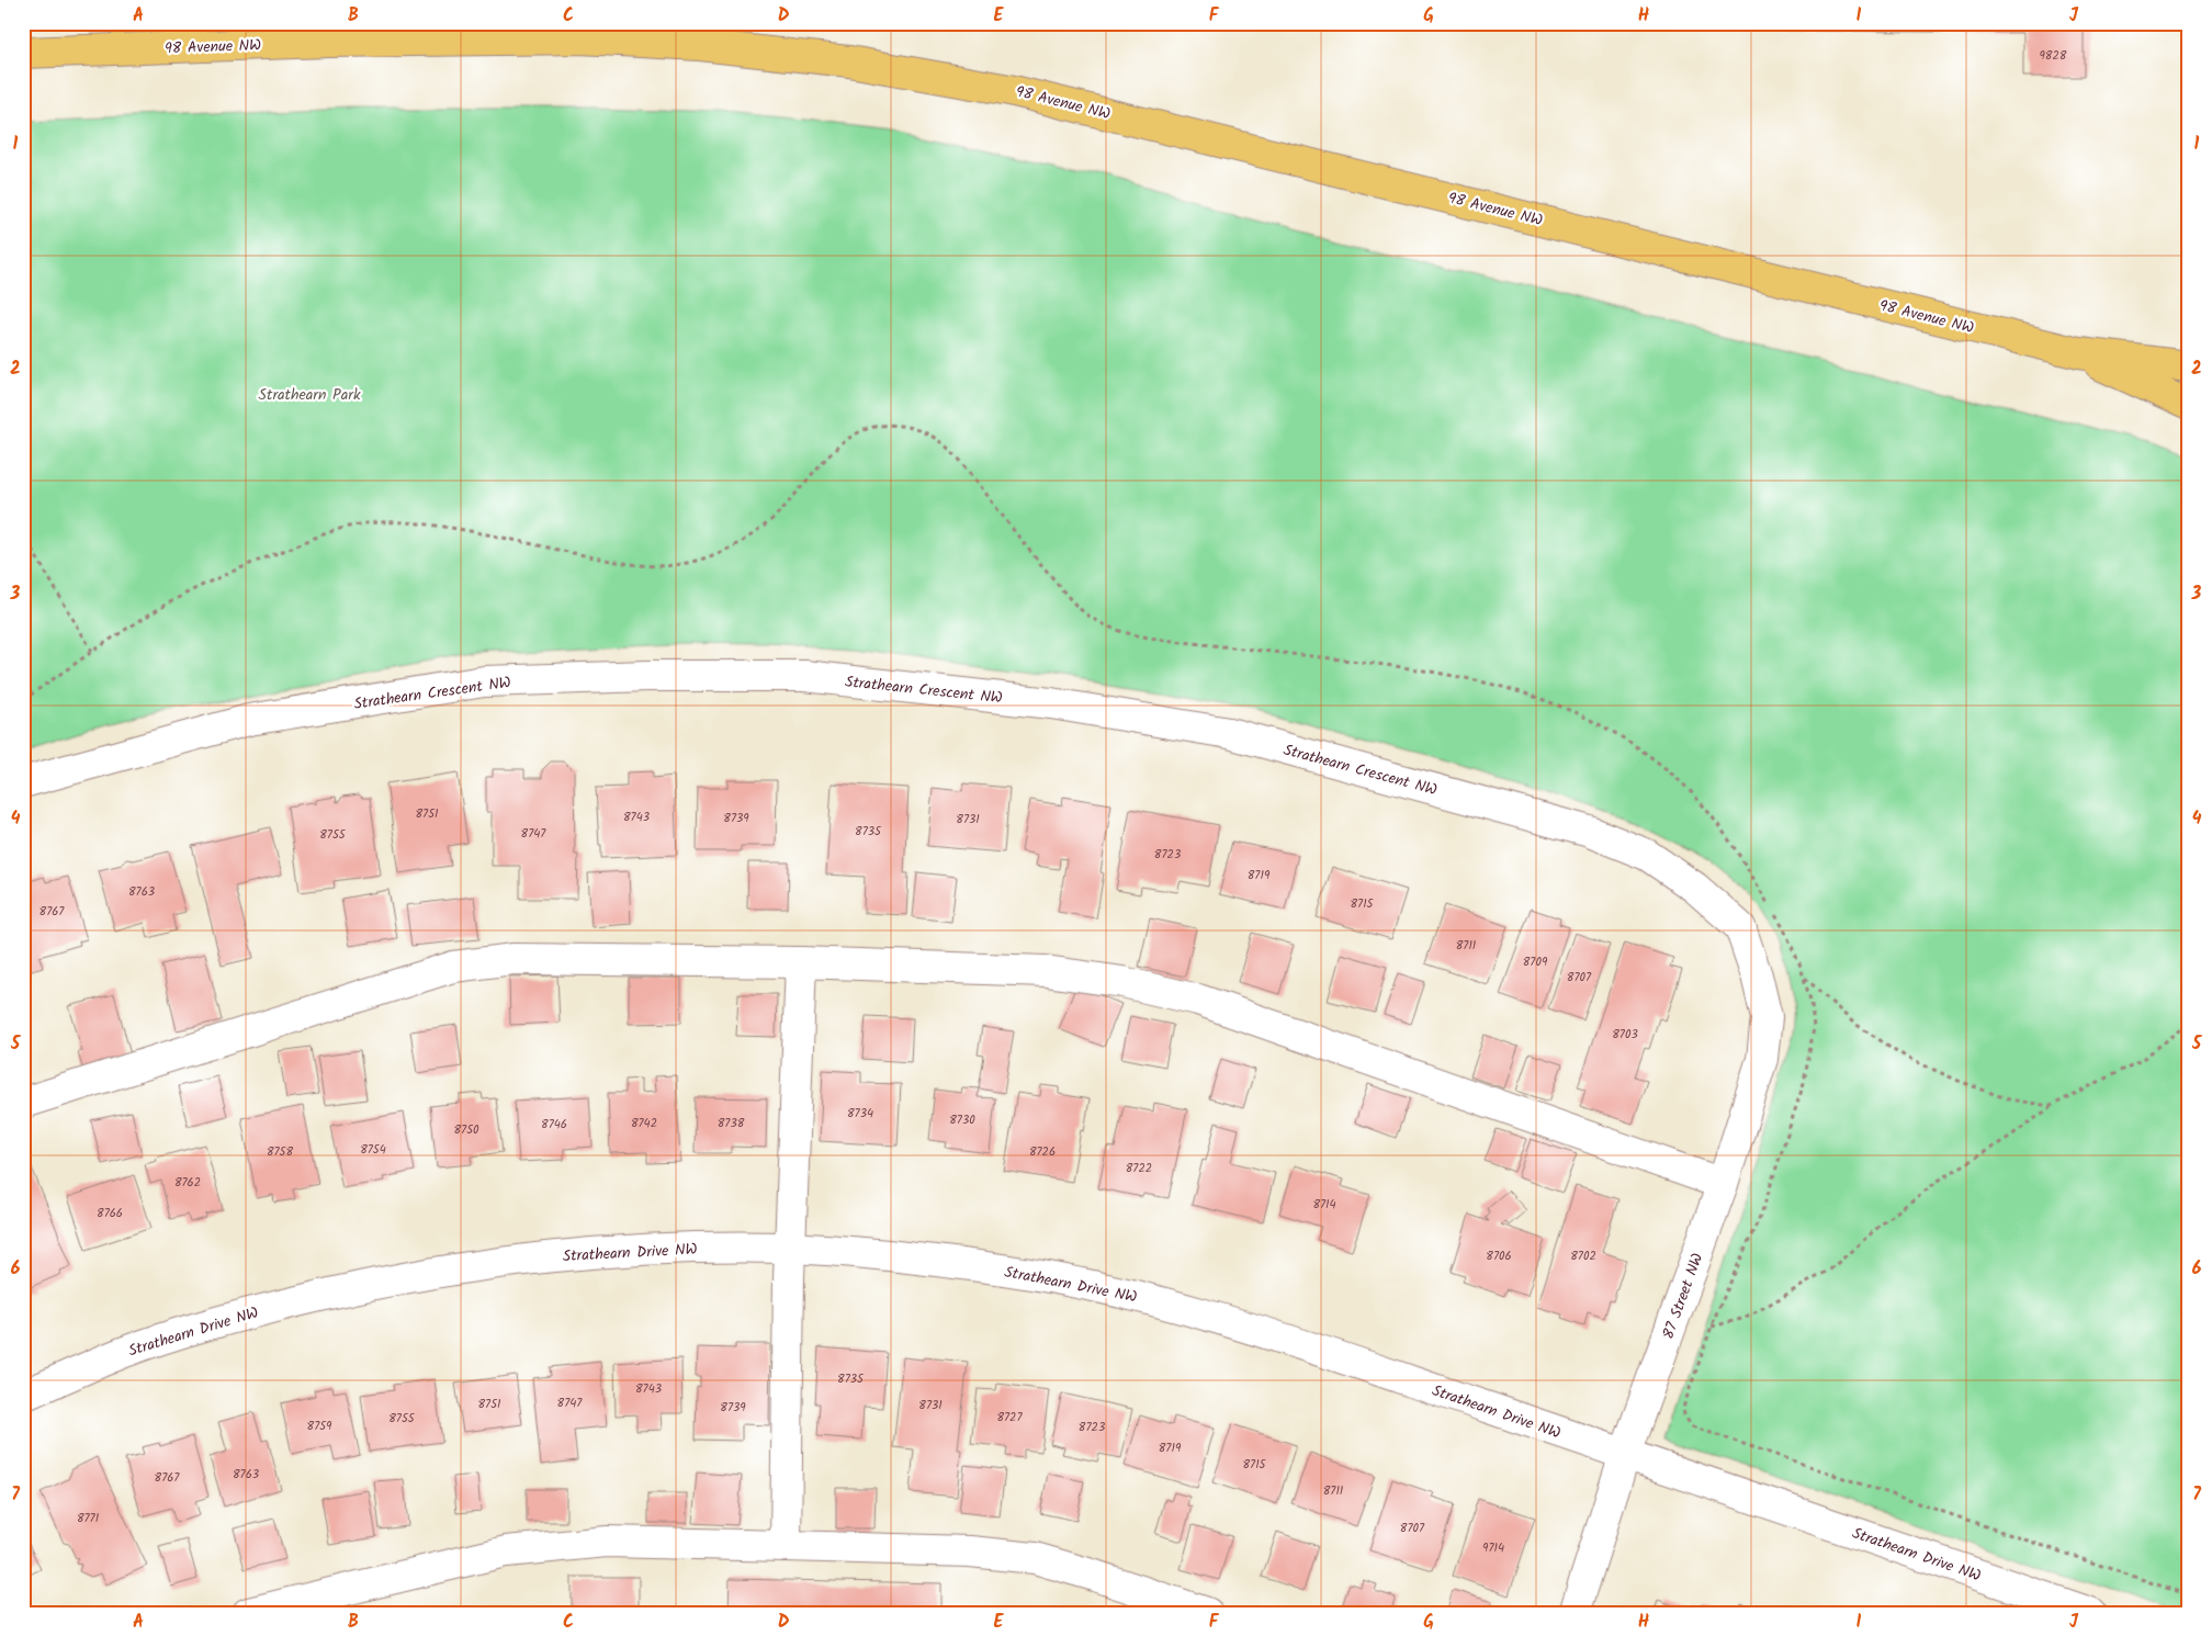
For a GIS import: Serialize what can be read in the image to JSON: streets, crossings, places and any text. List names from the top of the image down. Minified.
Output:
{"streets":{"main road":["98 Avenue NW"],"street":["Strathearn Crescent NW","Strathearn Drive NW","87 Street NW"]},"crossings":[["Strathearn Crescent NW","87 Street NW"],["Strathearn Drive NW","87 Street NW"]],"parks":["Strathearn Park"],"house_numbers":["9828","8751","8743","8739","8731","8735","8747","8755","8723","8719","8763","8715","8767","8711","8709","8707","8703","8734","8730","8742","8738","8746","8750","8754","8758","8726","8722","8762","8714","8766","8706","8702","8735","8743","8747","8751","8731","8739","8727","8755","8759","8723","8719","8715","8763","8767","8711","8771","8707","9714"],"grid":{"columns":["A","B","C","D","E","F","G","H","I","J"],"rows":["1","2","3","4","5","6","7"]}}
